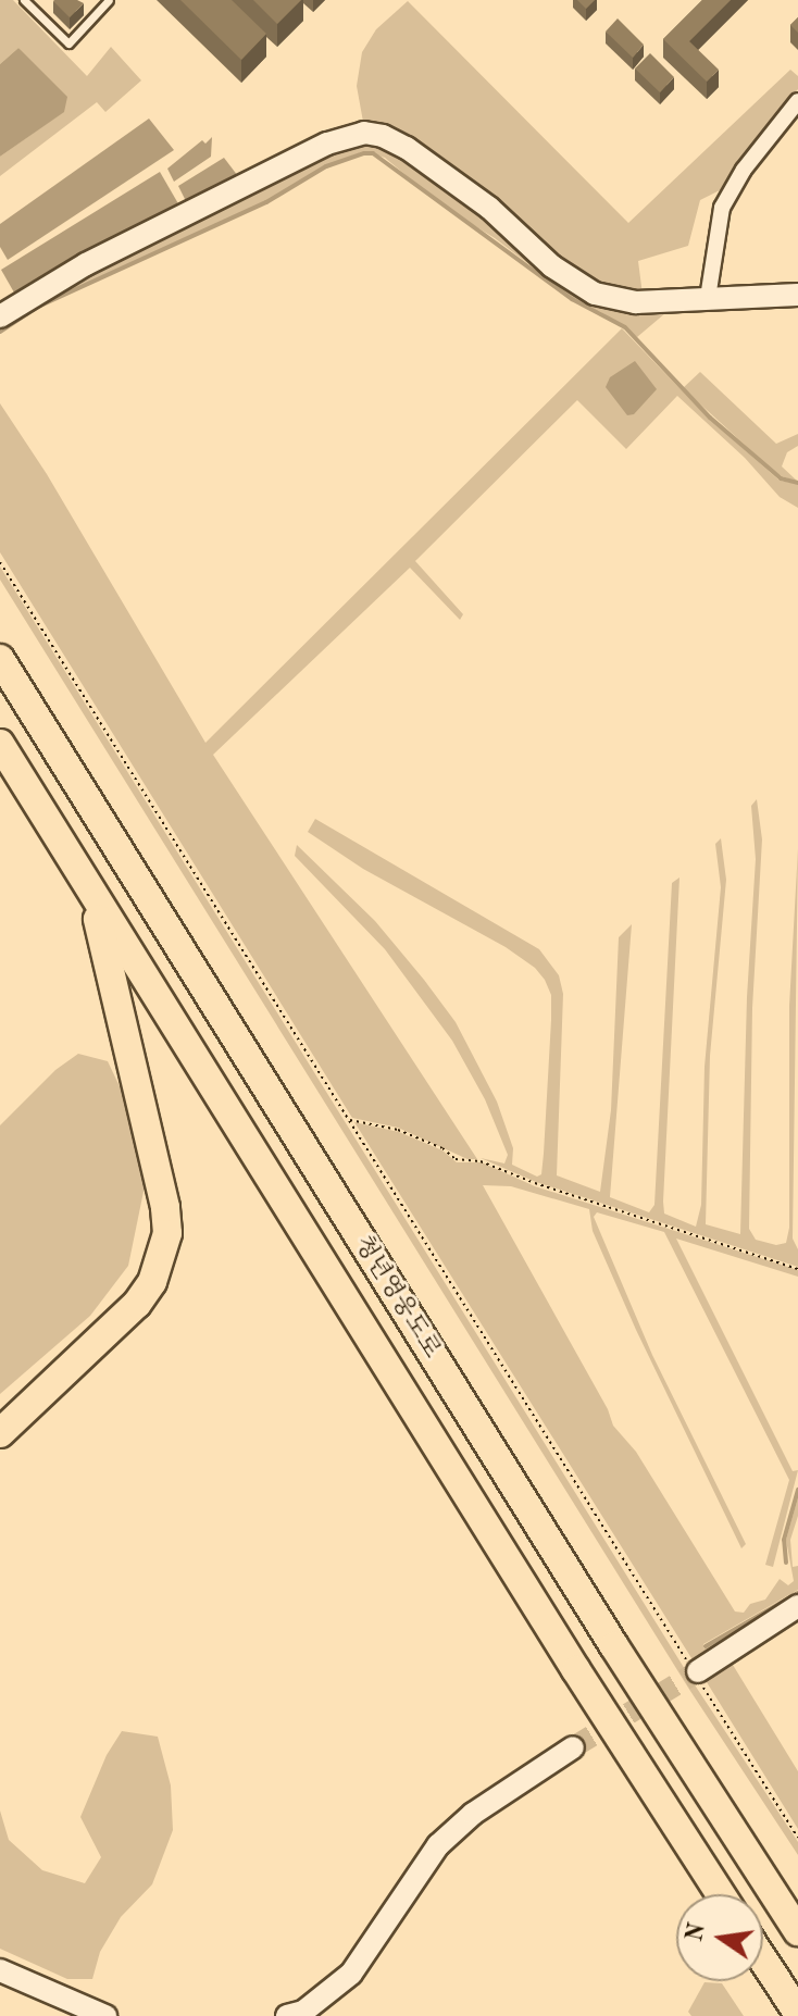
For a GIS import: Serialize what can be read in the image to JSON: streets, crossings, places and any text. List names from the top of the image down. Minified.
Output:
{"streets":{"highway":["청년영웅도로"]},"north":"left"}
